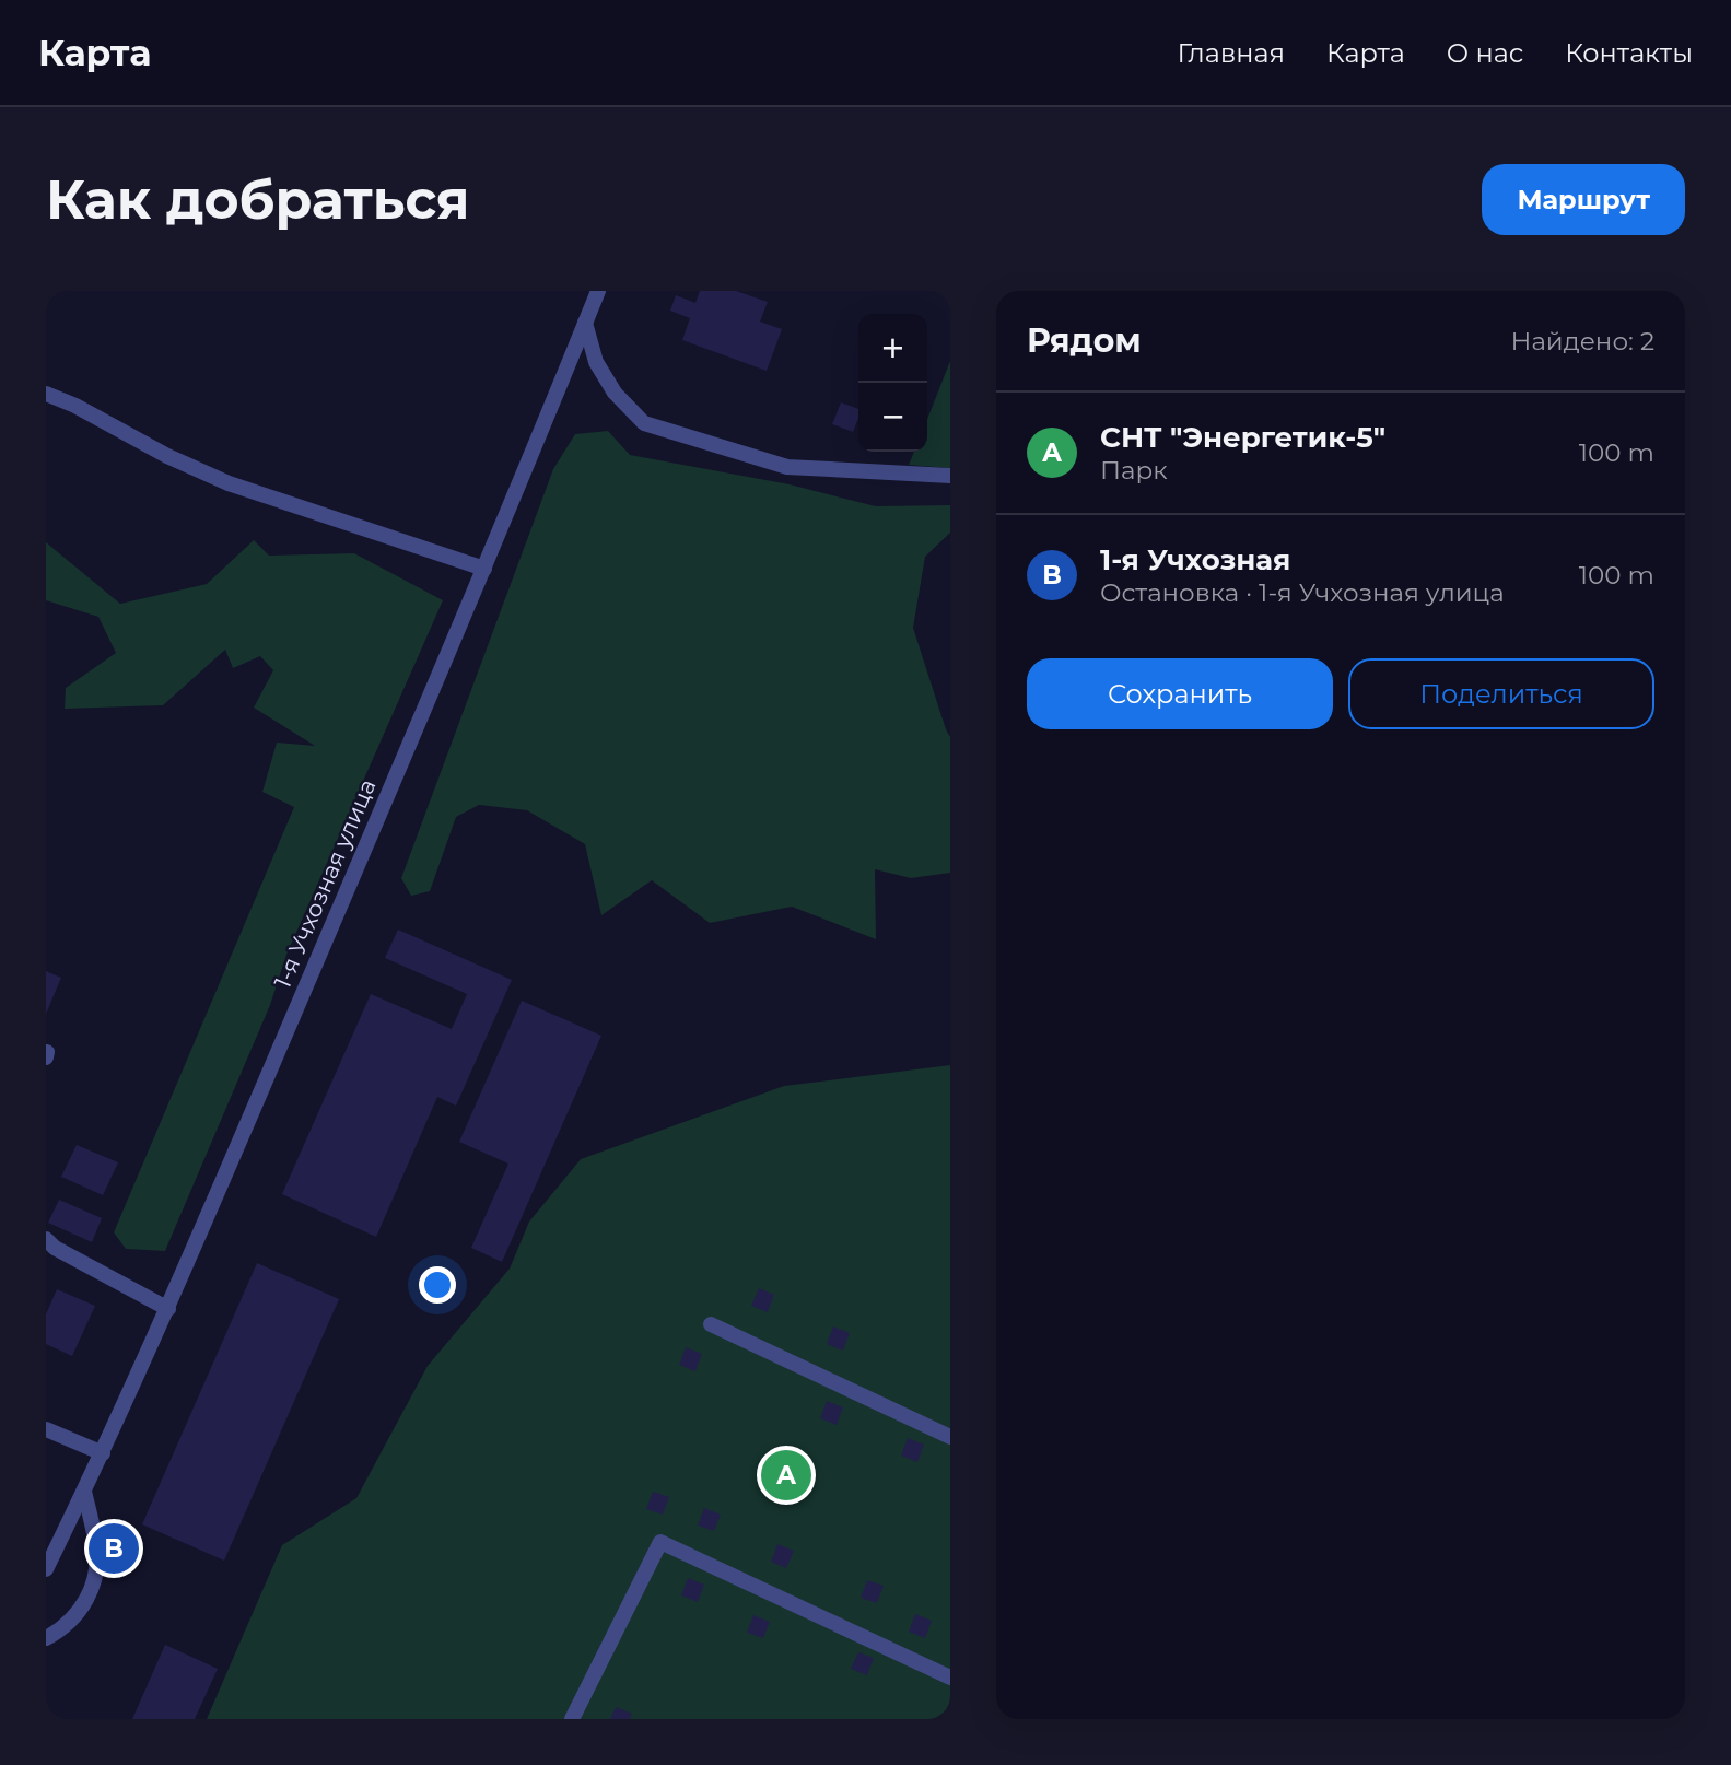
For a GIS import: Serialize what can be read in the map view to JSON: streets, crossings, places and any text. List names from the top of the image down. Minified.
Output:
{"streets":{"street":["1-я Учхозная улица"]},"page":{"header":"Карта","nav":["Главная","Карта","О нас","Контакты"],"buttons":["Маршрут",["Сохранить","Поделиться"]],"title":"Как добраться","heading":["Рядом","Найдено: 2"],"map_buttons":["+","−"],"list":[{"mark":"A","name":"СНТ \"Энергетик-5\"","note":"Парк","value":"100 m"},{"mark":"B","name":"1-я Учхозная","note":"Остановка · 1-я Учхозная улица","value":"100 m"}],"pins":["A","B"]}}
